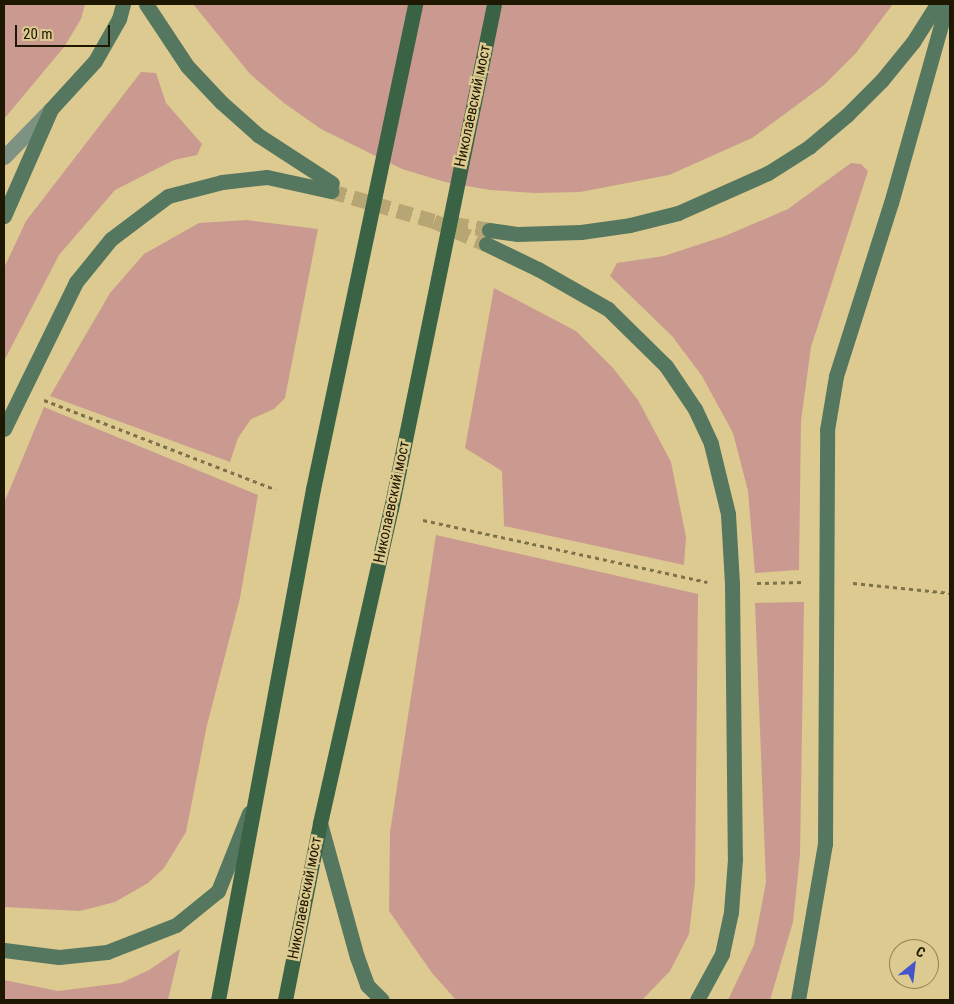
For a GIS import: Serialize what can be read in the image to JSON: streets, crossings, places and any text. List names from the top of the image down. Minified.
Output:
{"streets":{"main road":["Николаевский мост"]},"scale_bar":"20 m","north":"top right"}
